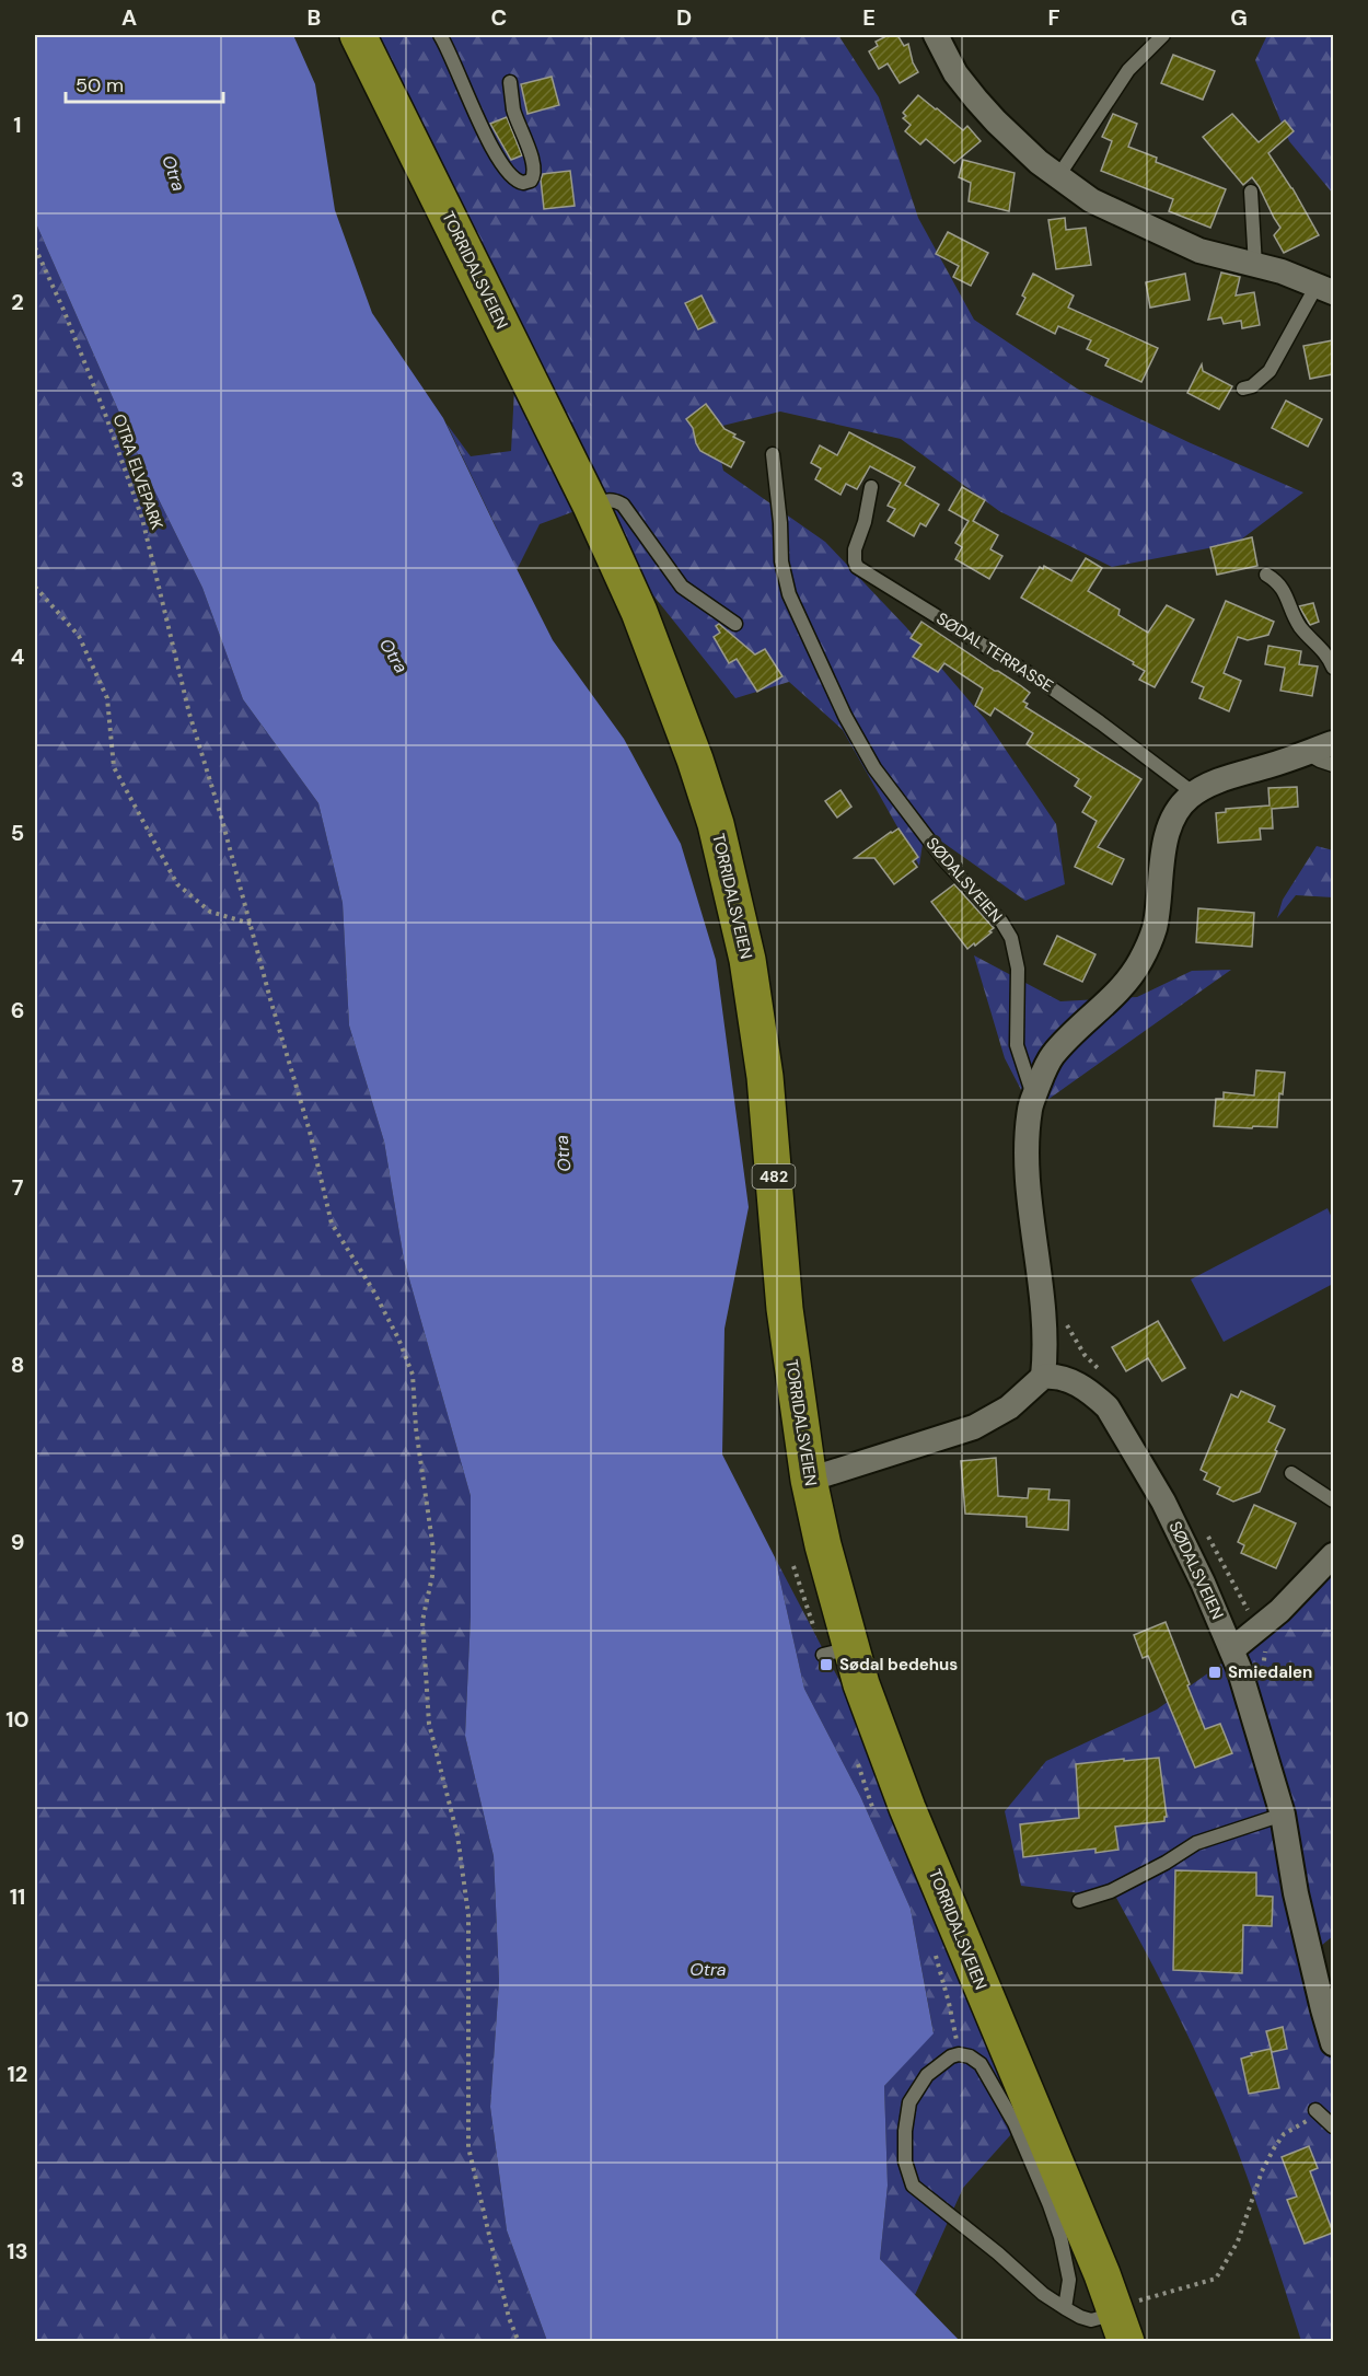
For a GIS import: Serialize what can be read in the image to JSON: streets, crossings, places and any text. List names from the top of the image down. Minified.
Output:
{"streets":{"main road":["TORRIDALSVEIEN","482"],"street":["SØDALSVEIEN"],"lane":["SØDAL TERRASSE"],"path":["OTRA ELVEPARK"]},"water":["Otra"],"places":{"transit":["Sødal bedehus","Smiedalen"]},"scale_bar":"50 m","grid":{"columns":["A","B","C","D","E","F","G"],"rows":["1","2","3","4","5","6","7","8","9","10","11","12","13"]}}
